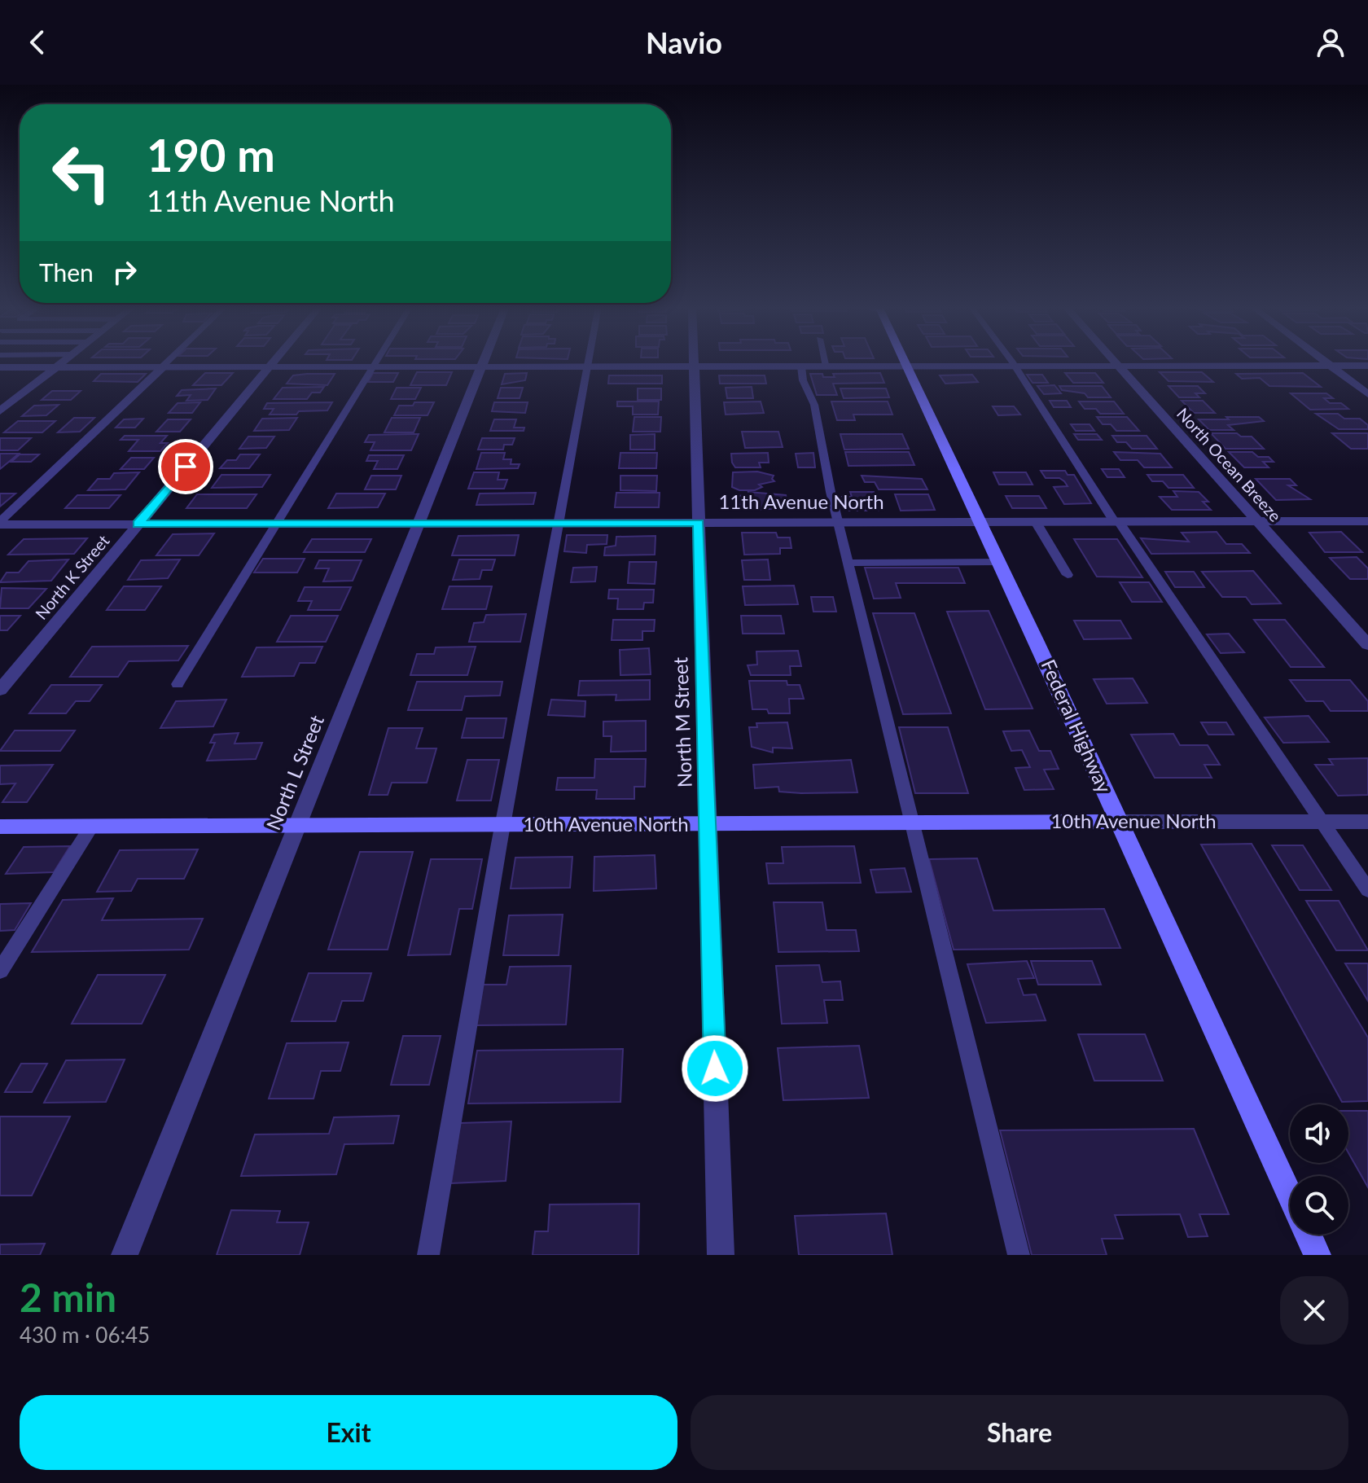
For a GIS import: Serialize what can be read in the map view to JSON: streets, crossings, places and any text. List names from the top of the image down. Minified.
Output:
{"streets":{"main road":["Federal Highway","10th Avenue North"],"street":["North Ocean Breeze","11th Avenue North","North K Street","North M Street","North L Street"]},"crossings":[["North Ocean Breeze","11th Avenue North"],["11th Avenue North","North K Street"],["11th Avenue North","North M Street"],["11th Avenue North","Federal Highway"],["11th Avenue North","North L Street"],["North M Street","10th Avenue North"],["Federal Highway","10th Avenue North"],["North L Street","10th Avenue North"]],"page":{"header":"Navio","turn":["190 m","11th Avenue North"],"then":"Then","heading":["2 min","430 m · 06:45"],"buttons":["Exit","Share"]}}
